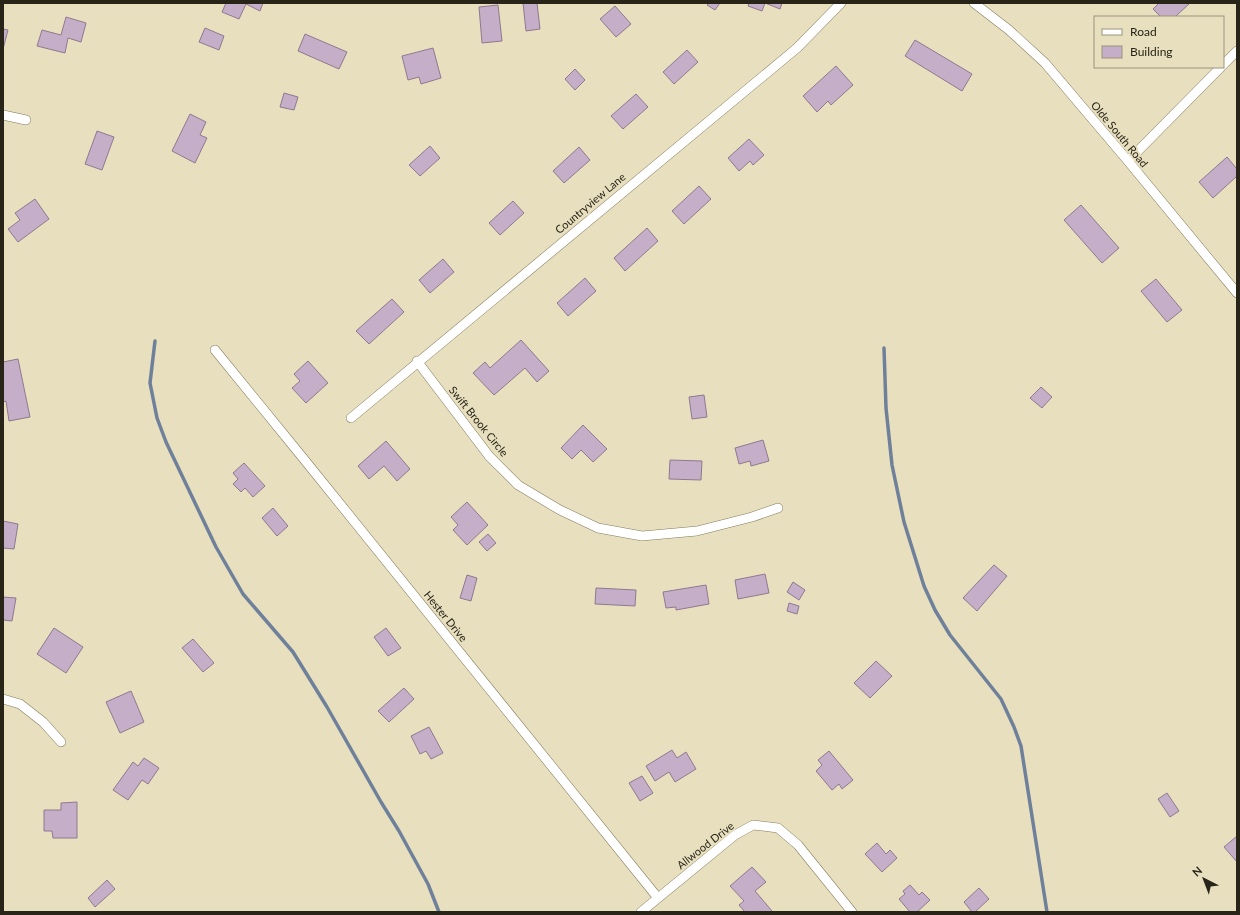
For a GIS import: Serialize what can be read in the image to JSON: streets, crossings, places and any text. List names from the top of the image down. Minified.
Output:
{"streets":{"street":["Olde South Road","Countryview Lane","Swift Brook Circle","Hester Drive","Allwood Drive"]},"crossings":[["Countryview Lane","Swift Brook Circle"],["Hester Drive","Allwood Drive"]],"legend":["Road","Building"],"north":"top left"}
